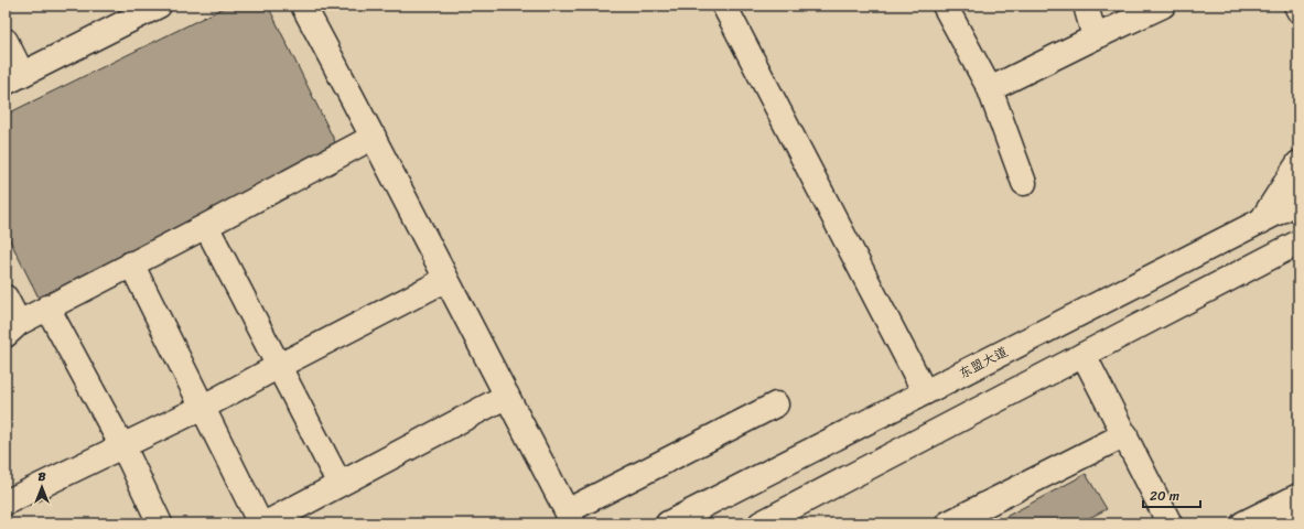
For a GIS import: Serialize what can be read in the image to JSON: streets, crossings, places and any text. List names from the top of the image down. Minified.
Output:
{"streets":{"main road":["东盟大道"]},"scale_bar":"20 m","north":"top"}
